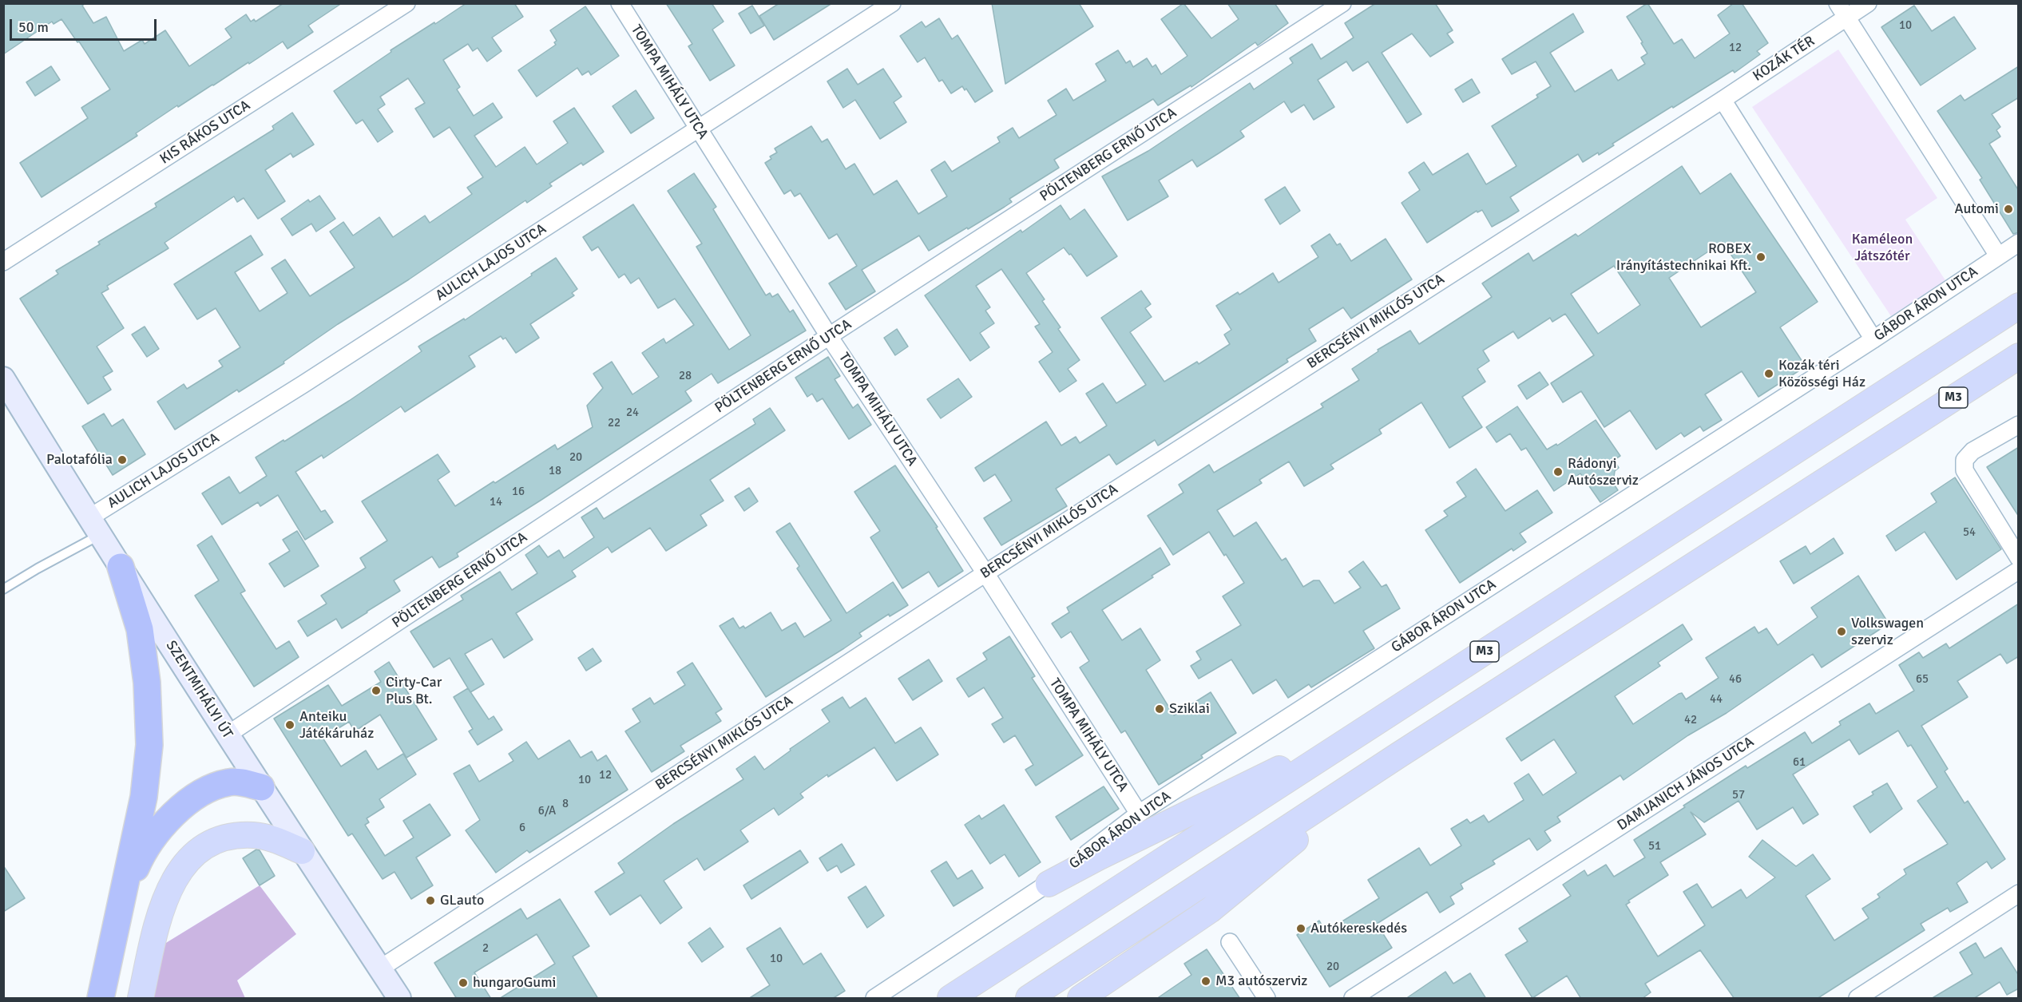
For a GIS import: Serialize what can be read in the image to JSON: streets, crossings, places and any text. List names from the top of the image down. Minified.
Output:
{"streets":{"main road":["M3","SZENTMIHÁLYI ÚT"],"street":["KOZÁK TÉR","TOMPA MIHÁLY UTCA","KIS RÁKOS UTCA","PÖLTENBERG ERNŐ UTCA","AULICH LAJOS UTCA","GÁBOR ÁRON UTCA","BERCSÉNYI MIKLÓS UTCA","DAMJANICH JÁNOS UTCA"]},"crossings":[["KOZÁK TÉR","BERCSÉNYI MIKLÓS UTCA"],["TOMPA MIHÁLY UTCA","PÖLTENBERG ERNŐ UTCA"],["TOMPA MIHÁLY UTCA","AULICH LAJOS UTCA"],["TOMPA MIHÁLY UTCA","GÁBOR ÁRON UTCA"],["TOMPA MIHÁLY UTCA","BERCSÉNYI MIKLÓS UTCA"],["PÖLTENBERG ERNŐ UTCA","SZENTMIHÁLYI ÚT"],["AULICH LAJOS UTCA","SZENTMIHÁLYI ÚT"],["BERCSÉNYI MIKLÓS UTCA","SZENTMIHÁLYI ÚT"]],"parks":["Kaméleon Játszótér"],"places":["Automi","ROBEX Irányítástechnikai Kft.","Kozák téri Közösségi Ház","Palotafólia","Rádonyi Autószerviz","Volkswagen szerviz","Cirty-Car Plus Bt.","Sziklai","Anteiku Játékáruház","GLauto","Autókereskedés","M3 autószerviz","hungaroGumi"],"house_numbers":["10","12","28","24","22","20","18","16","14","54","46","65","44","42","61","12","10","57","8","6/A","6","51","2","10","20"],"scale_bar":"50 m"}
